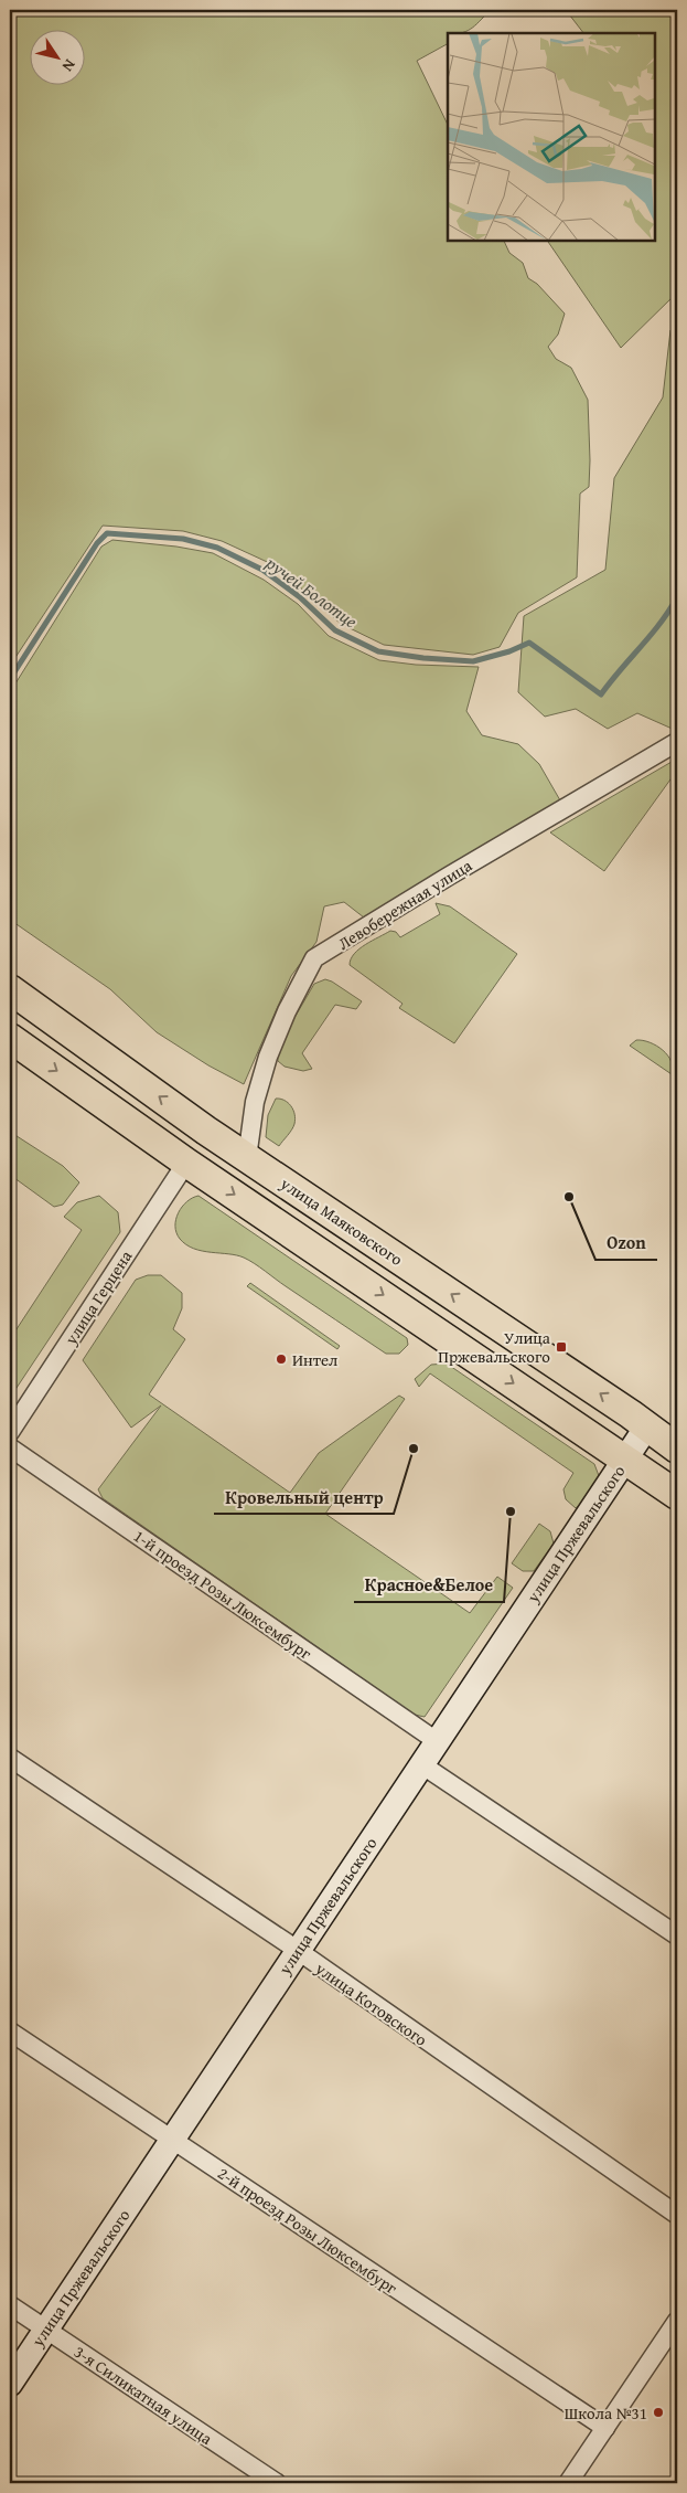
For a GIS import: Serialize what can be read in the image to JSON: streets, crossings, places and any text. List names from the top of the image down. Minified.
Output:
{"streets":{"main road":["улица Маяковского"],"street":["Левобережная улица","улица Герцена","улица Пржевальского","1-й проезд Розы Люксембург","улица Котовского","2-й проезд Розы Люксембург","3-я Силикатная улица"]},"crossings":[["Левобережная улица","улица Маяковского"],["улица Маяковского","улица Пржевальского"],["улица Пржевальского","1-й проезд Розы Люксембург"],["улица Пржевальского","улица Котовского"],["улица Пржевальского","2-й проезд Розы Люксембург"],["улица Пржевальского","3-я Силикатная улица"]],"water":["ручей Болотце"],"places":{"other":["Ozon","Интел","Кровельный центр","Красное&Белое","Школа №31"],"transit":["Улица Пржевальского"]},"north":"bottom right"}
